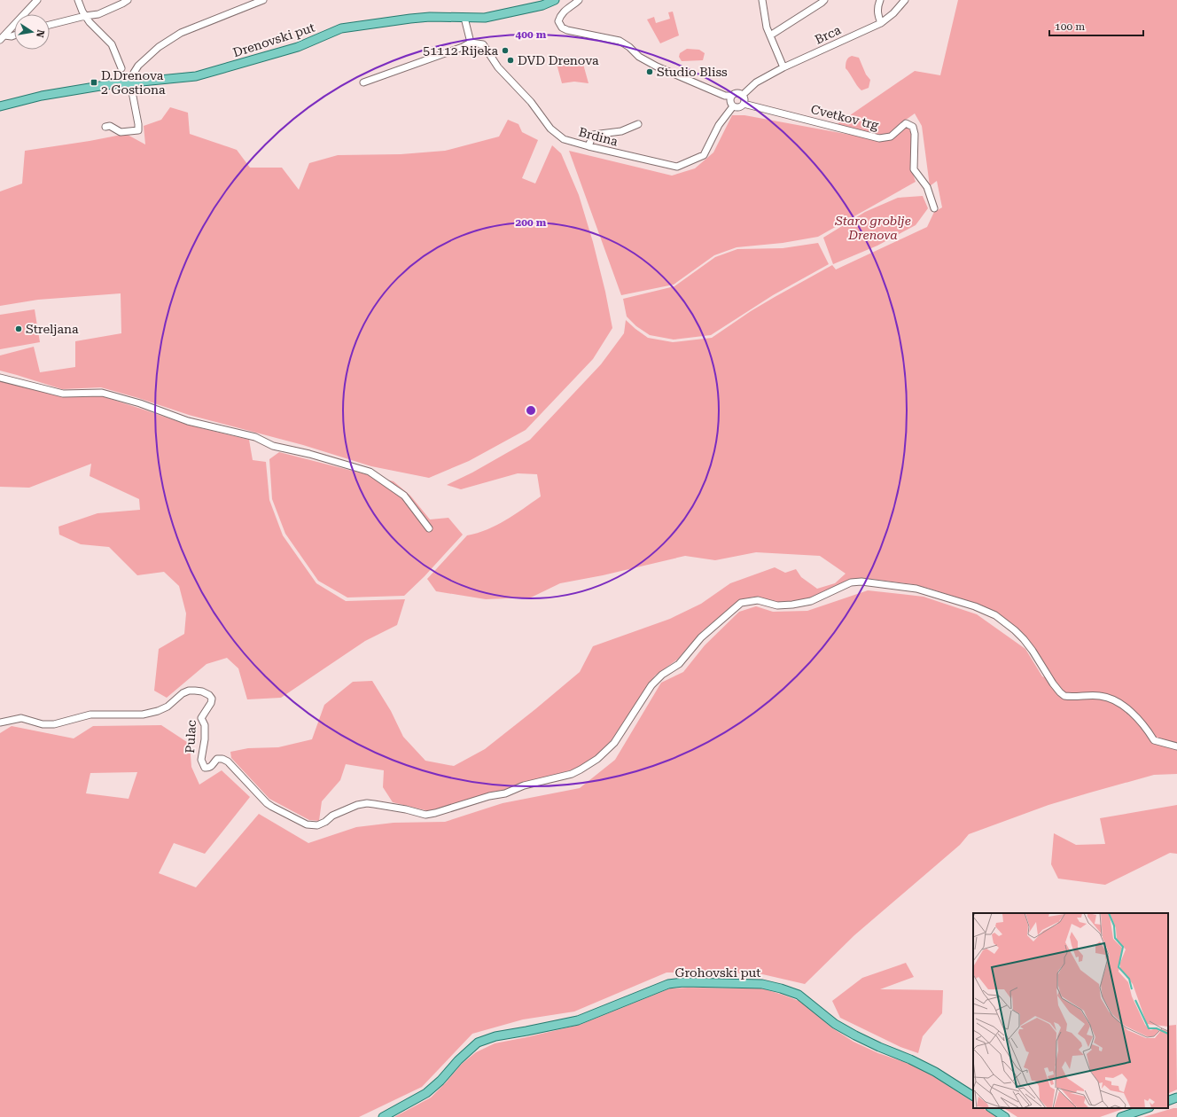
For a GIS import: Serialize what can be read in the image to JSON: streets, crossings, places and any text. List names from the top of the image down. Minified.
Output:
{"streets":{"main road":["Drenovski put","Grohovski put"],"street":["Brca","Cvetkov trg","Brdina","Pulac"]},"crossings":[["Brca","Cvetkov trg"],["Brca","Brdina"],["Cvetkov trg","Brdina"]],"parks":["Staro groblje Drenova"],"places":{"other":["51112 Rijeka","DVD Drenova","Studio Bliss","Streljana"],"transit":["D.Drenova 2 Gostiona"]},"scale_bar":"100 m","north":"right","rings":["400 m","200 m"]}
